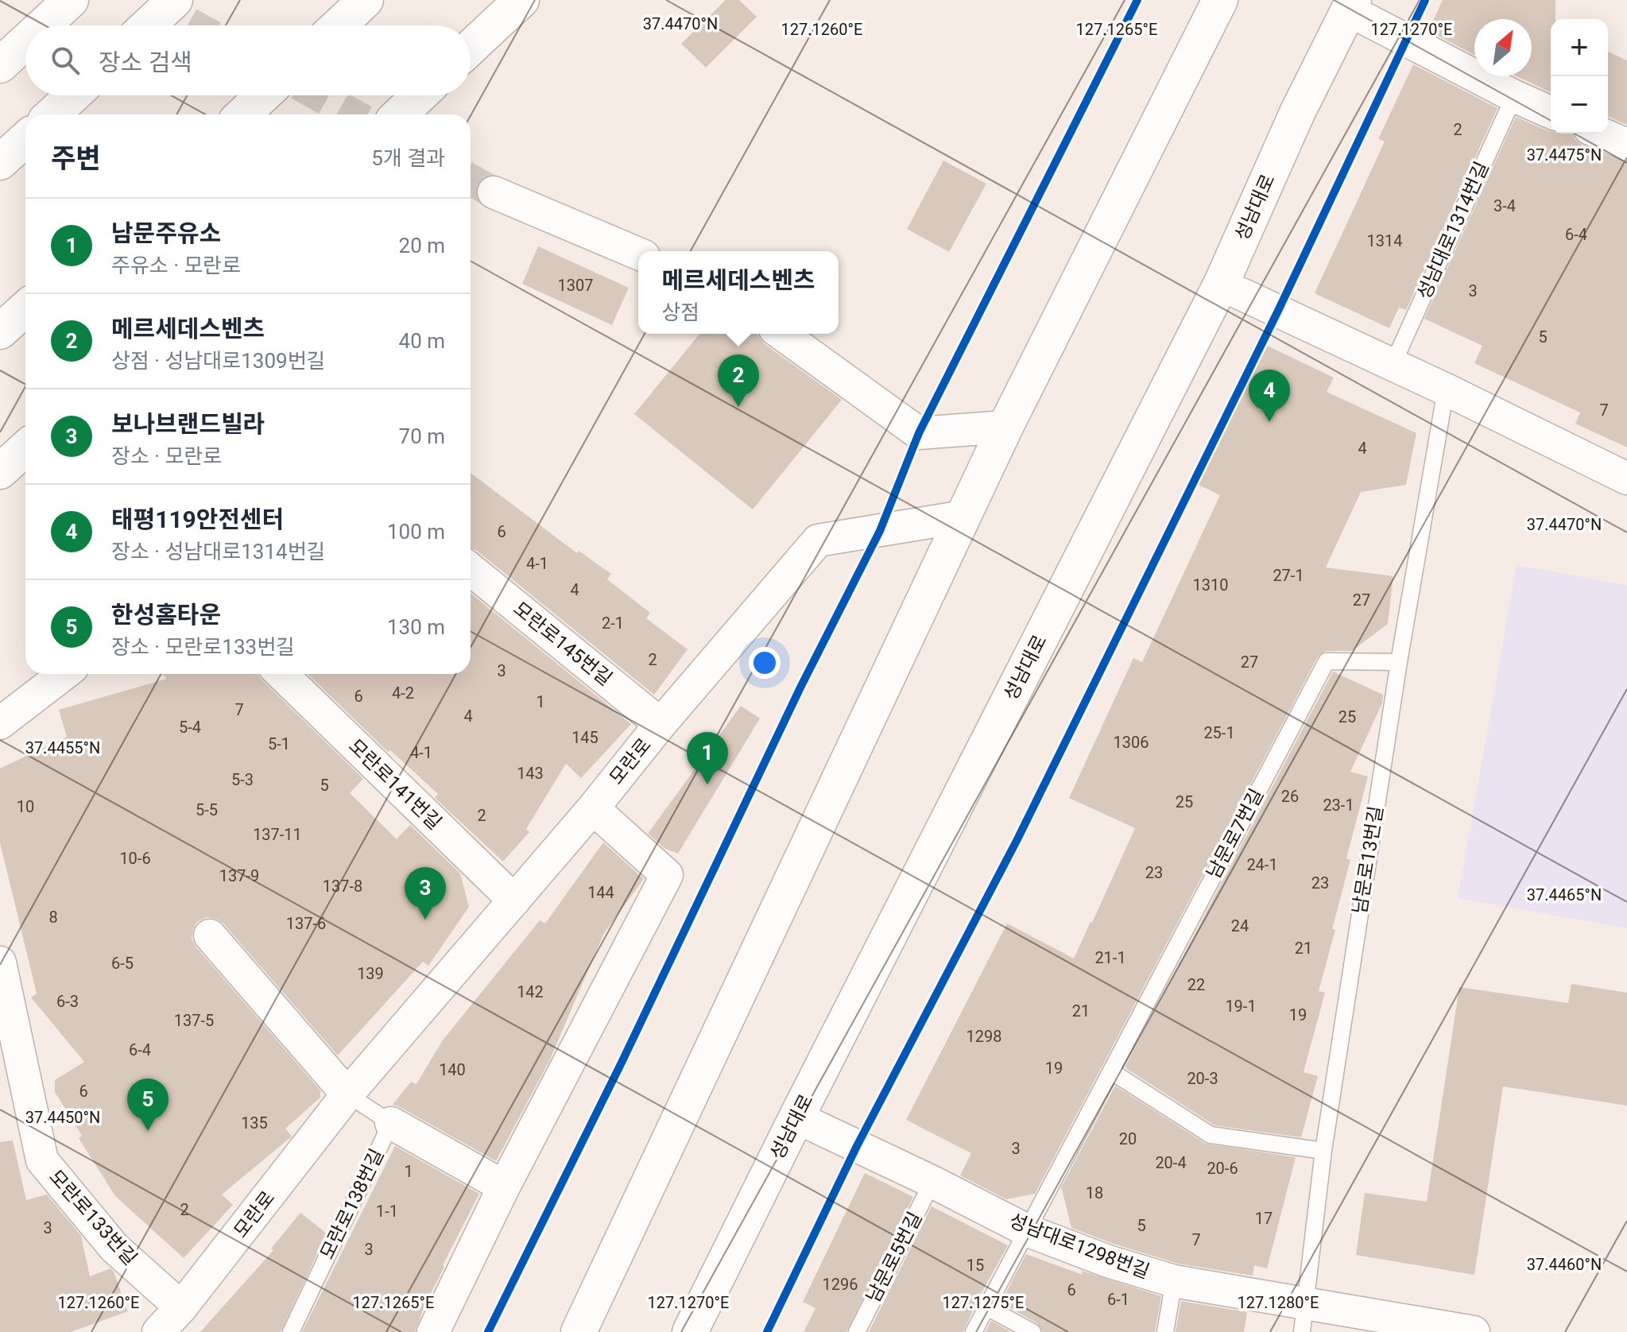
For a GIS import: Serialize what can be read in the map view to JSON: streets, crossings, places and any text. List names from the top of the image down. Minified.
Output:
{"streets":{"main road":["성남대로"],"street":["모란로145번길","모란로","모란로141번길","모란로133번길","성남대로1298번길"],"lane":["성남대로1314번길","남문로7번길","남문로13번길","모란로138번길","남문로5번길"]},"crossings":[["성남대로","성남대로1298번길"],["모란로145번길","모란로"],["모란로","모란로141번길"],["모란로","모란로133번길"],["남문로7번길","남문로13번길"],["남문로7번길","성남대로1298번길"],["남문로13번길","성남대로1298번길"],["성남대로1298번길","남문로5번길"]],"house_numbers":["2","3-4","6-4","1314","1307","3","5","7","4","6","4-1","27-1","1310","4","27","2-1","2","27","3","4-2","6","1","7","4","25","5-4","25-1","145","1306","5-1","4-1","143","5-3","5","26","25","23-1","10","5-5","2","137-11","10-6","24-1","23","137-9","23","137-8","144","8","137-6","24","21","21-1","6-5","139","22","142","6-3","19-1","21","19","137-5","1298","6-4","19","140","20-3","6","135","20","3","20-4","20-6","1","18","2","1-1","17","5","3","7","3","15","1296","6","6-1"],"north":"top right","page":{"map_buttons":["+","−"],"search":"장소 검색","heading":["주변","5개 결과"],"list":[{"mark":"1","name":"남문주유소","note":"주유소 · 모란로","value":"20 m"},{"mark":"2","name":"메르세데스벤츠","note":"상점 · 성남대로1309번길","value":"40 m"},{"mark":"3","name":"보나브랜드빌라","note":"장소 · 모란로","value":"70 m"},{"mark":"4","name":"태평119안전센터","note":"장소 · 성남대로1314번길","value":"100 m"},{"mark":"5","name":"한성홈타운","note":"장소 · 모란로133번길","value":"130 m"}],"popup":["메르세데스벤츠","상점"],"pins":["2","4","1","3","5"]},"coordinates":["37.4470°N","127.1260°E","127.1265°E","127.1270°E","37.4475°N","37.4455°N","37.4465°N","37.4450°N","37.4460°N","127.1275°E","127.1280°E"]}
